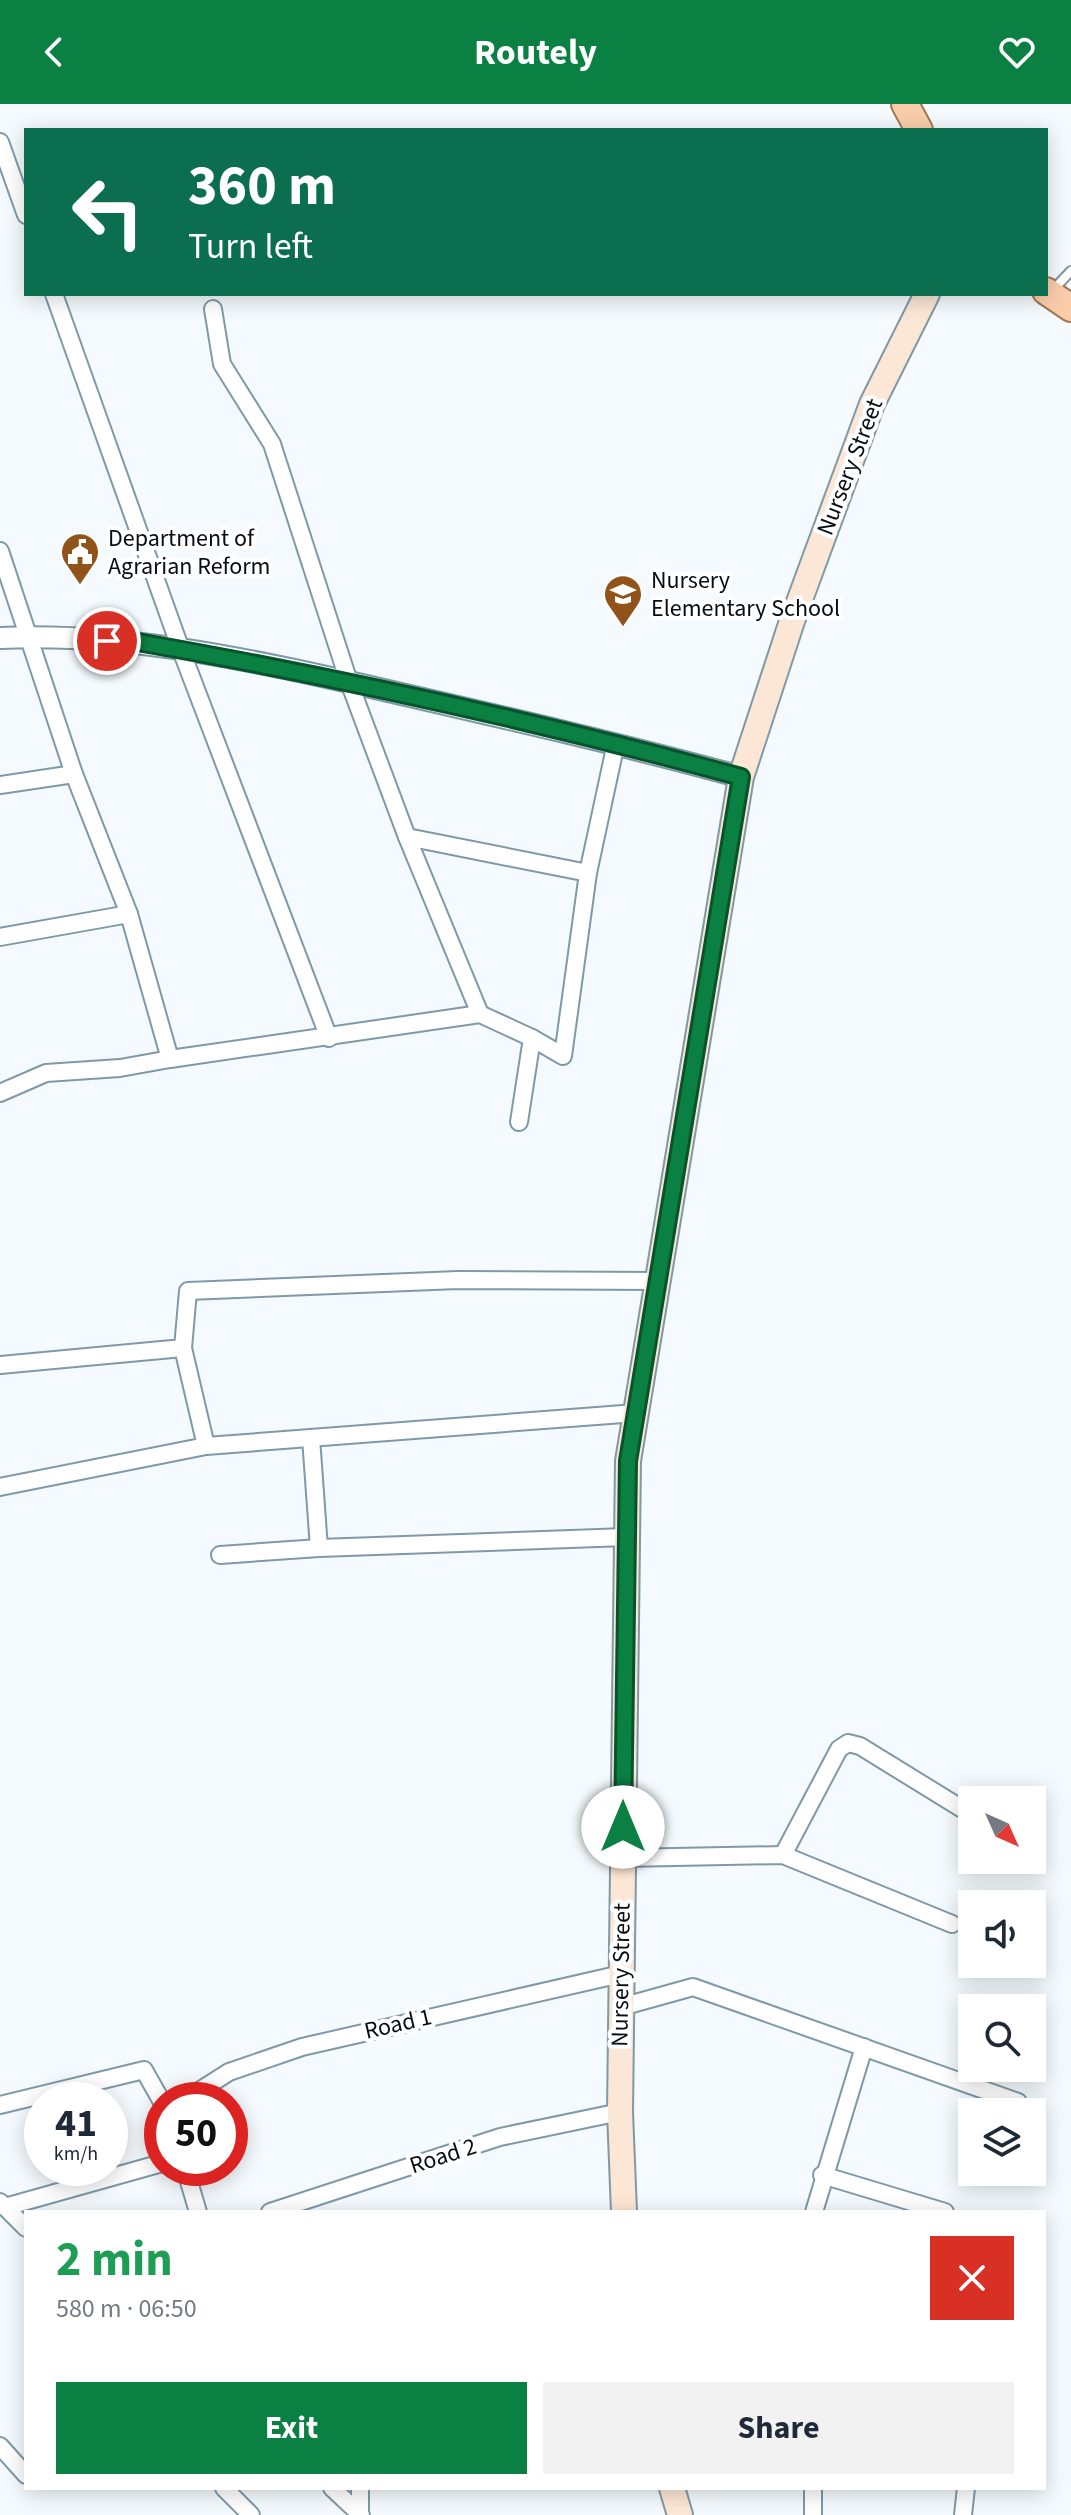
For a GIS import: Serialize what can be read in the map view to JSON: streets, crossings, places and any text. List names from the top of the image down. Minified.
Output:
{"streets":{"main road":["Nursery Street"],"street":["Road 1","Road 2"]},"crossings":[["Nursery Street","Road 1"],["Nursery Street","Road 2"]],"places":{"public building":["Department of Agrarian Reform"],"school or university":["Nursery Elementary School"]},"north":"bottom right","page":{"header":"Routely","turn":["360 m","Turn left"],"speed":"41 km/h","limit":"50","heading":["2 min","580 m · 06:50"],"buttons":["Exit","Share"]}}
